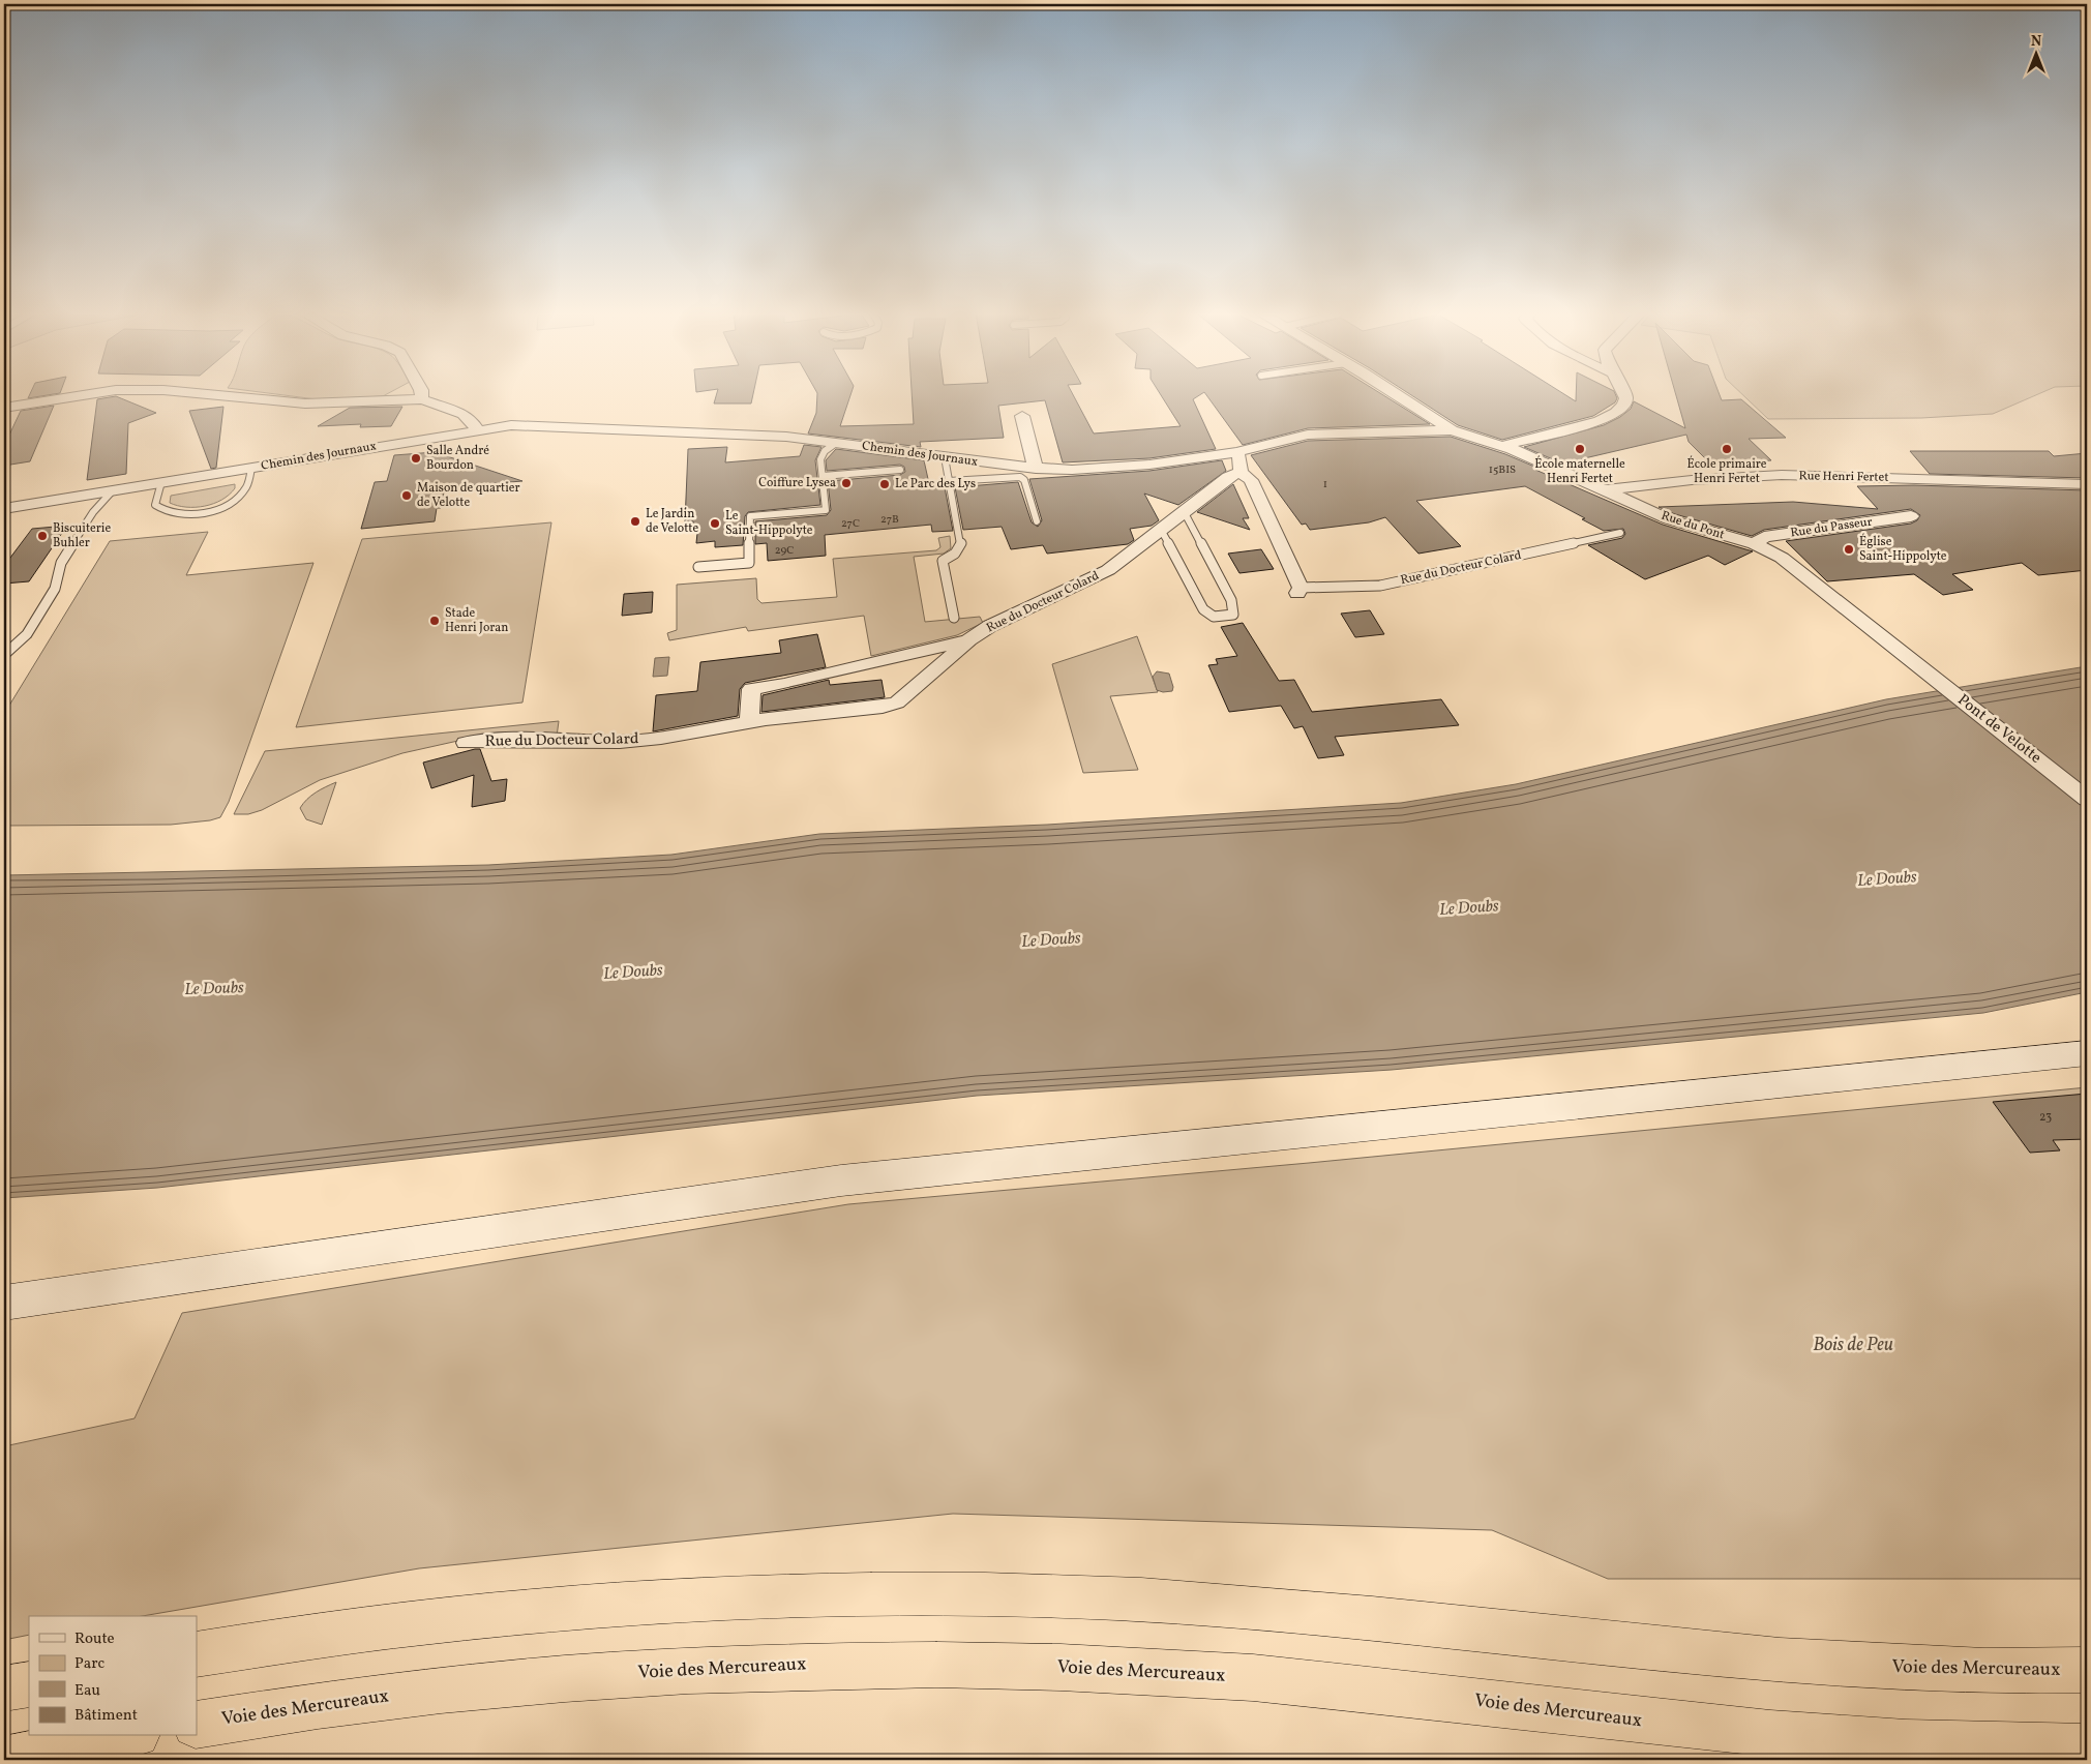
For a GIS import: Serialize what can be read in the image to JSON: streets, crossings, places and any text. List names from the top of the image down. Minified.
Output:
{"streets":{"highway":["Voie des Mercureaux"],"street":["Chemin des Journaux","Rue Henri Fertet","Rue du Pont","Rue du Passeur","Rue du Docteur Colard","Pont de Velotte"]},"crossings":[["Chemin des Journaux","Rue du Pont"],["Chemin des Journaux","Rue du Docteur Colard"],["Rue Henri Fertet","Rue du Pont"],["Rue du Pont","Rue du Passeur"],["Rue du Pont","Pont de Velotte"]],"water":["Le Doubs"],"parks":["Bois de Peu"],"places":["École maternelle Henri Fertet","École primaire Henri Fertet","Salle André Bourdon","Coiffure Lysea","Le Parc des Lys","Maison de quartier de Velotte","Le Jardin de Velotte","Le Saint-Hippolyte","Biscuiterie Buhler","Église Saint-Hippolyte","Stade Henri Joran"],"house_numbers":["15BIS","1","27B","27C","29C","23"],"legend":["Route","Parc","Eau","Bâtiment"],"north":"top"}
